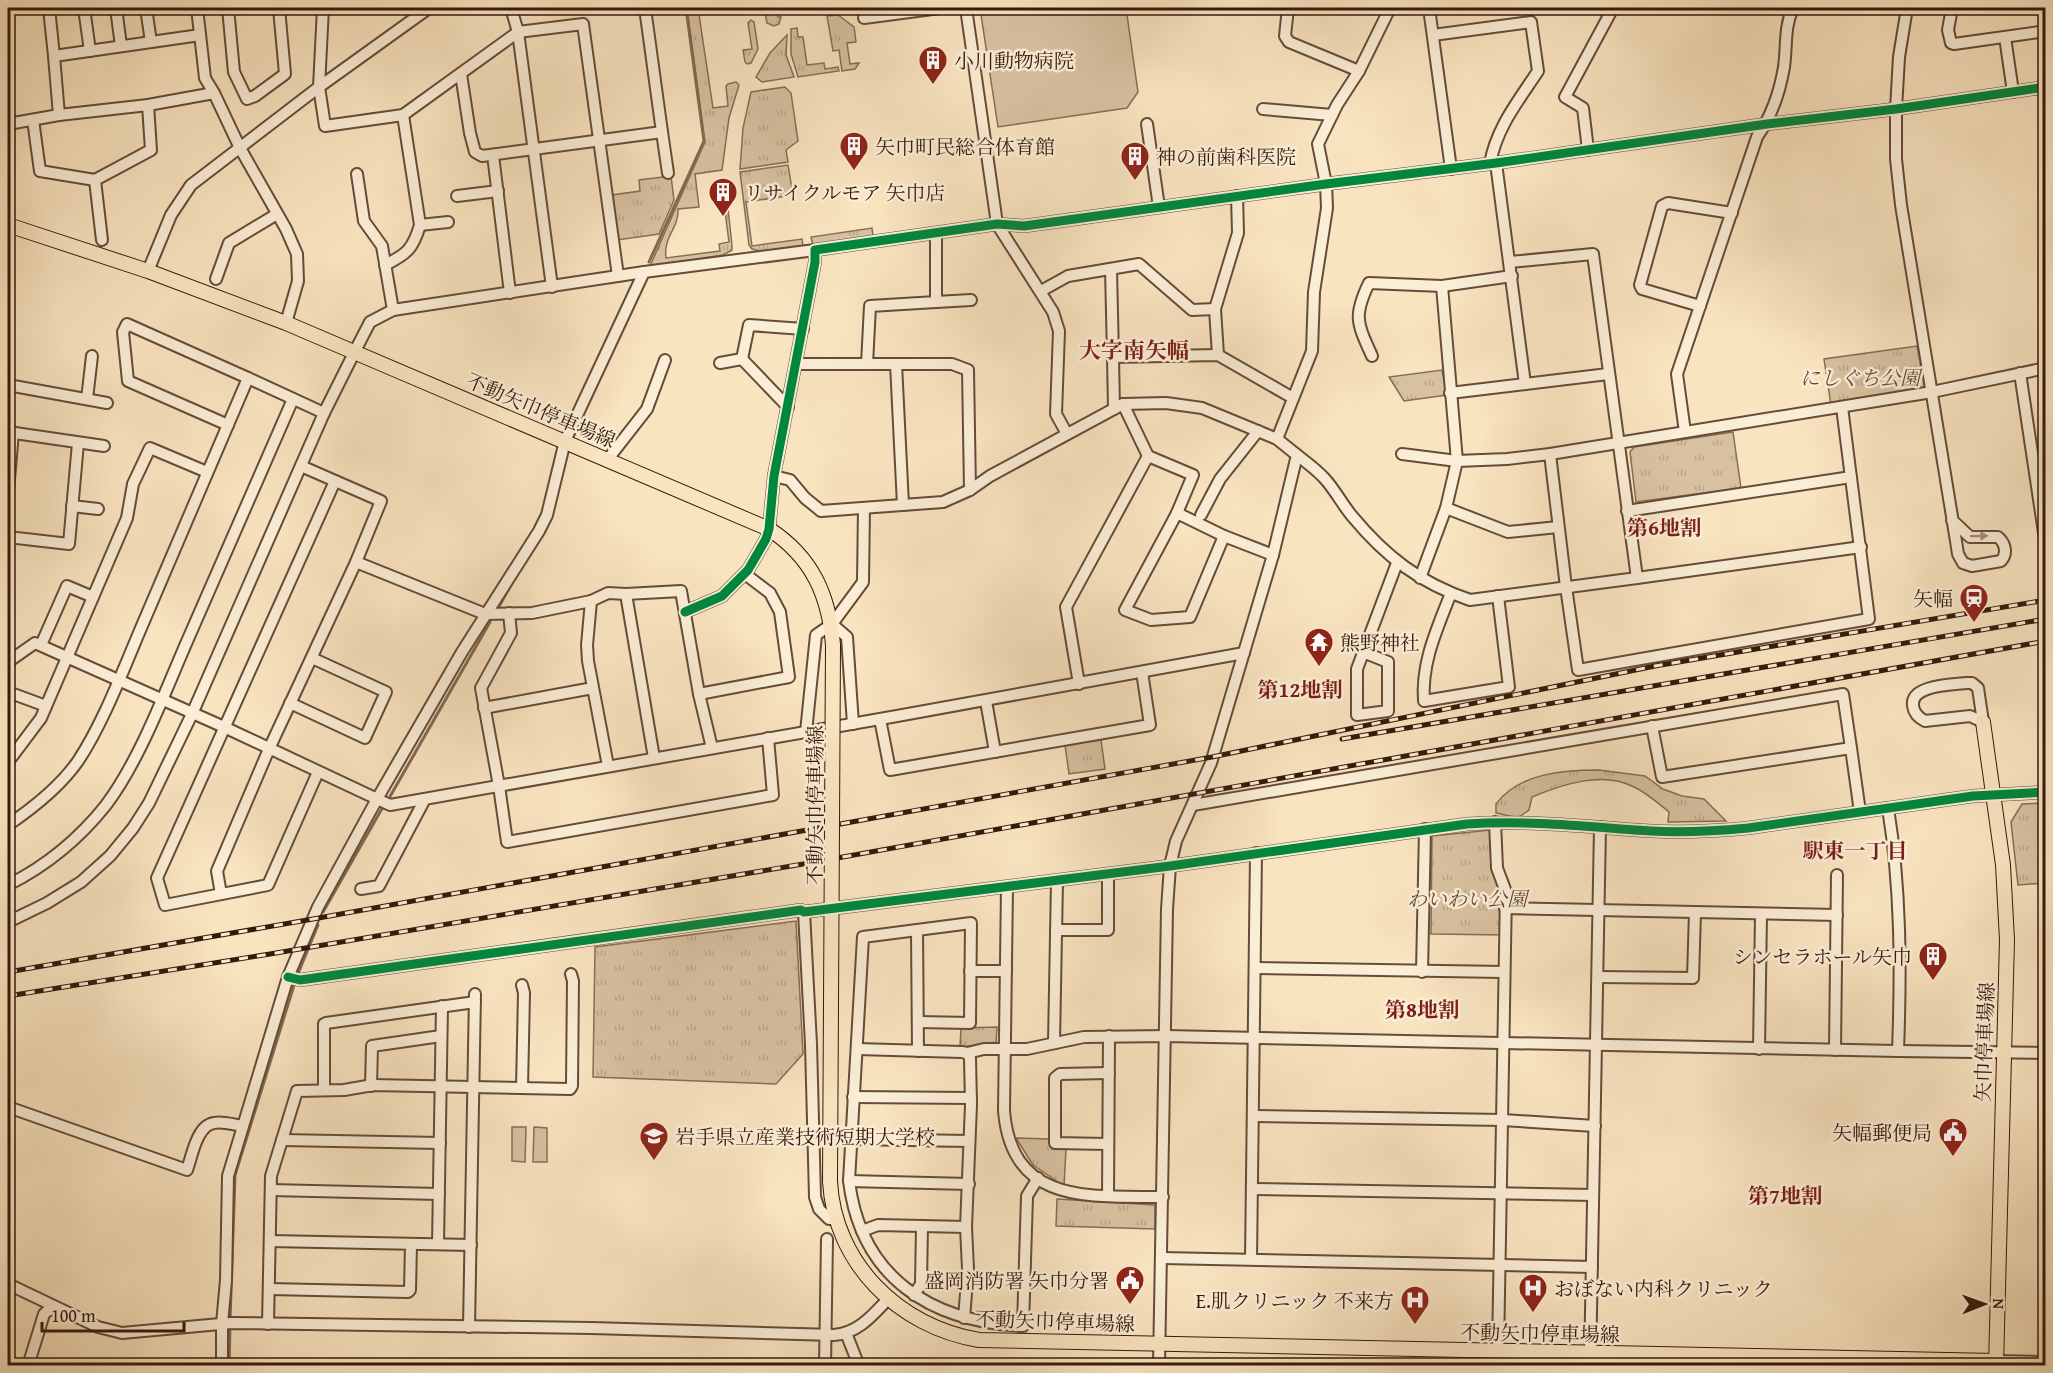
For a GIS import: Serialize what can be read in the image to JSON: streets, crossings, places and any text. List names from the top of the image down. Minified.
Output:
{"streets":{"main road":["不動矢巾停車場線","矢巾停車場線"]},"crossings":[["不動矢巾停車場線","矢巾停車場線"]],"districts":["大字南矢幅","第6地割","第12地割","駅東一丁目","第8地割","第7地割"],"parks":["にしぐち公園","わいわい公園"],"places":{"building":["小川動物病院","矢巾町民総合体育館","神の前歯科医院","リサイクルモア 矢巾店","シンセラホール矢巾"],"station":["矢幅"],"temple":["熊野神社"],"public building":["矢幅郵便局","盛岡消防署 矢巾分署"],"school or university":["岩手県立産業技術短期大学校"],"hospital":["おぼない内科クリニック","E.肌クリニック 不来方"]},"scale_bar":"100 m","north":"right"}
